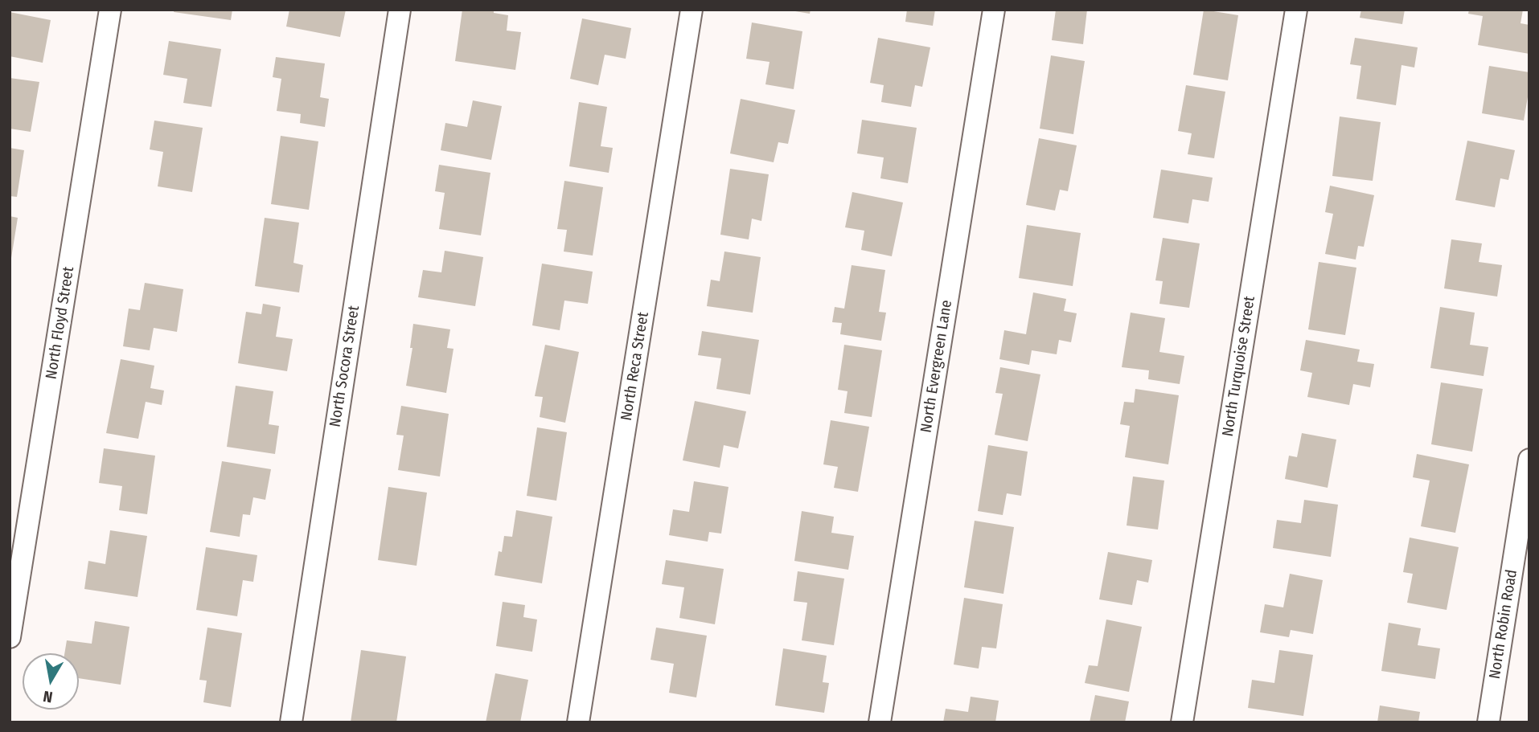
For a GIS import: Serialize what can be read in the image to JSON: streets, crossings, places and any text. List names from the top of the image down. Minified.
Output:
{"streets":{"street":["North Floyd Street","North Socora Street","North Reca Street","North Evergreen Lane","North Turquoise Street","North Robin Road"]},"north":"bottom"}
